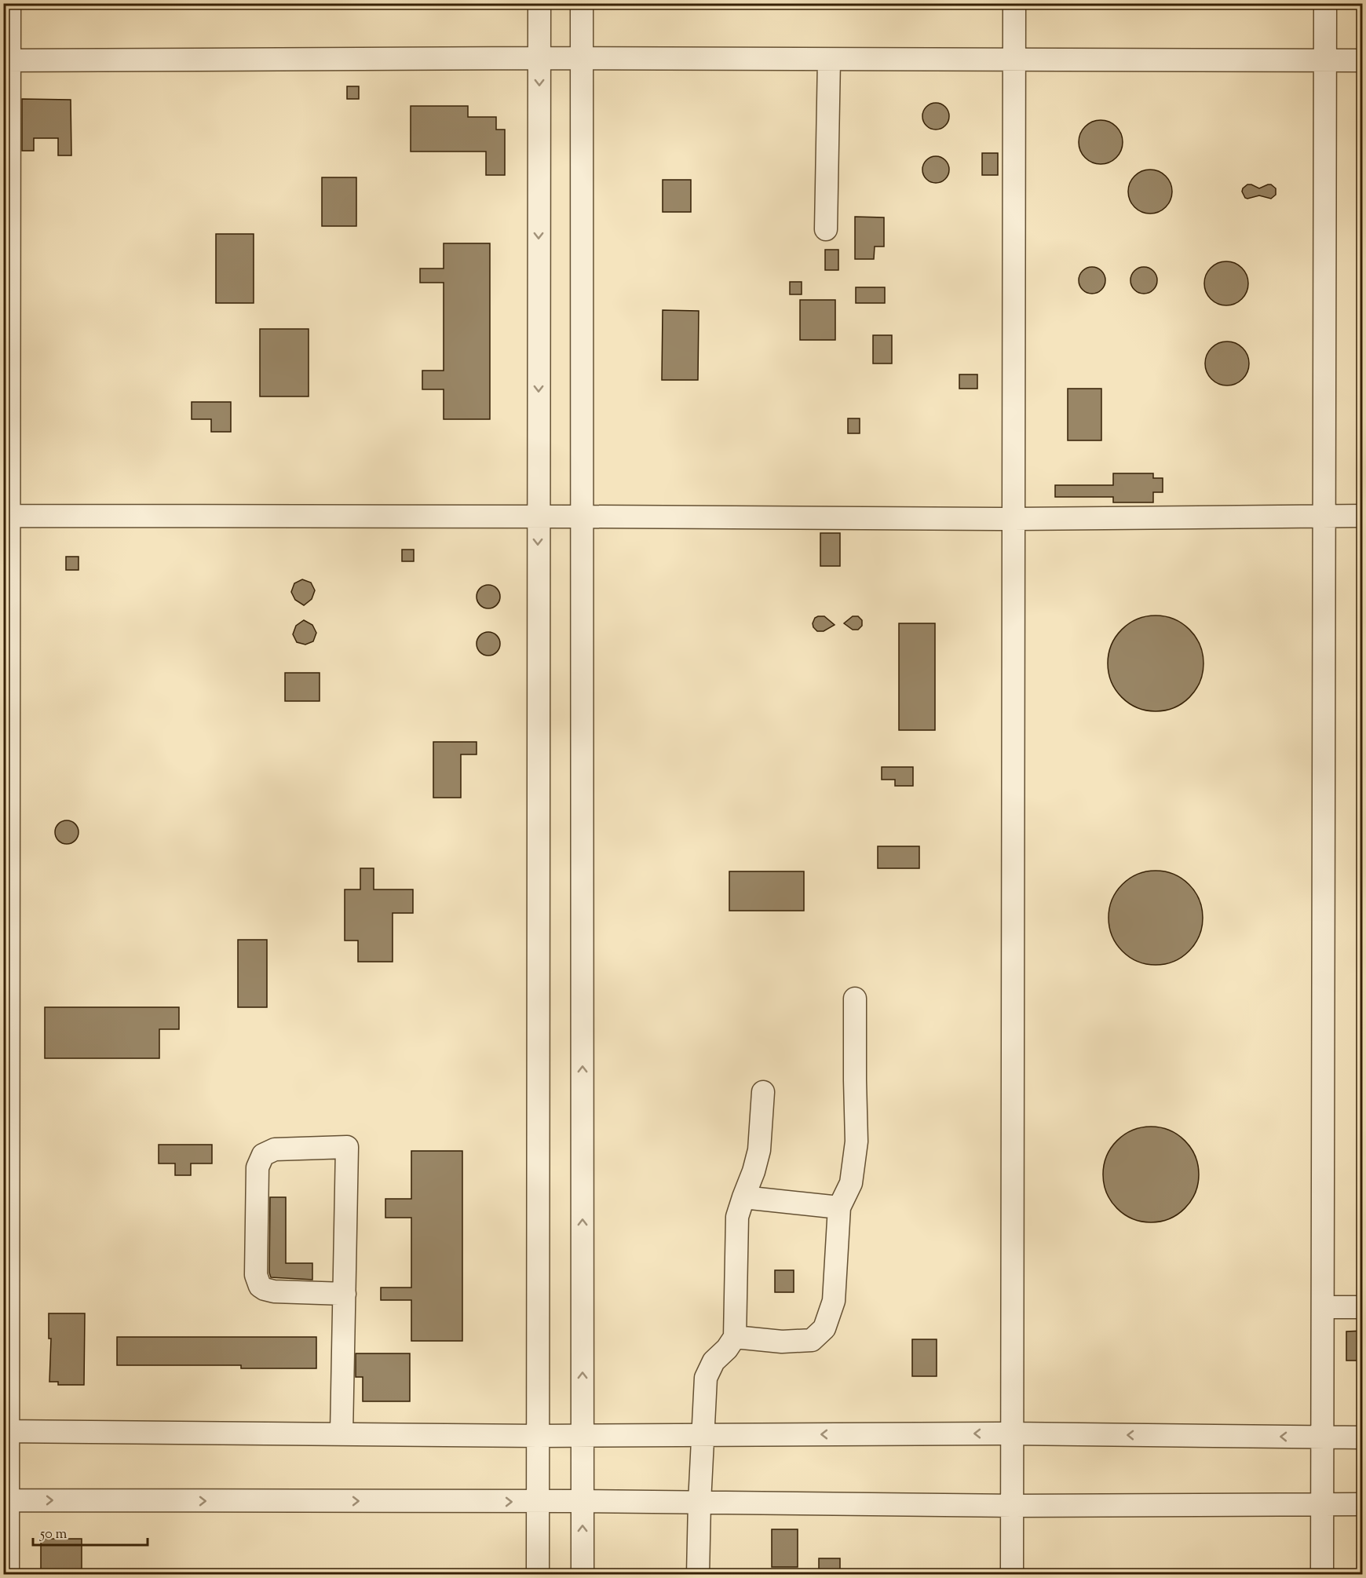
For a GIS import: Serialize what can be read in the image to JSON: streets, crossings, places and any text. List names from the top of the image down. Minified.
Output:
{"scale_bar":"50 m"}
